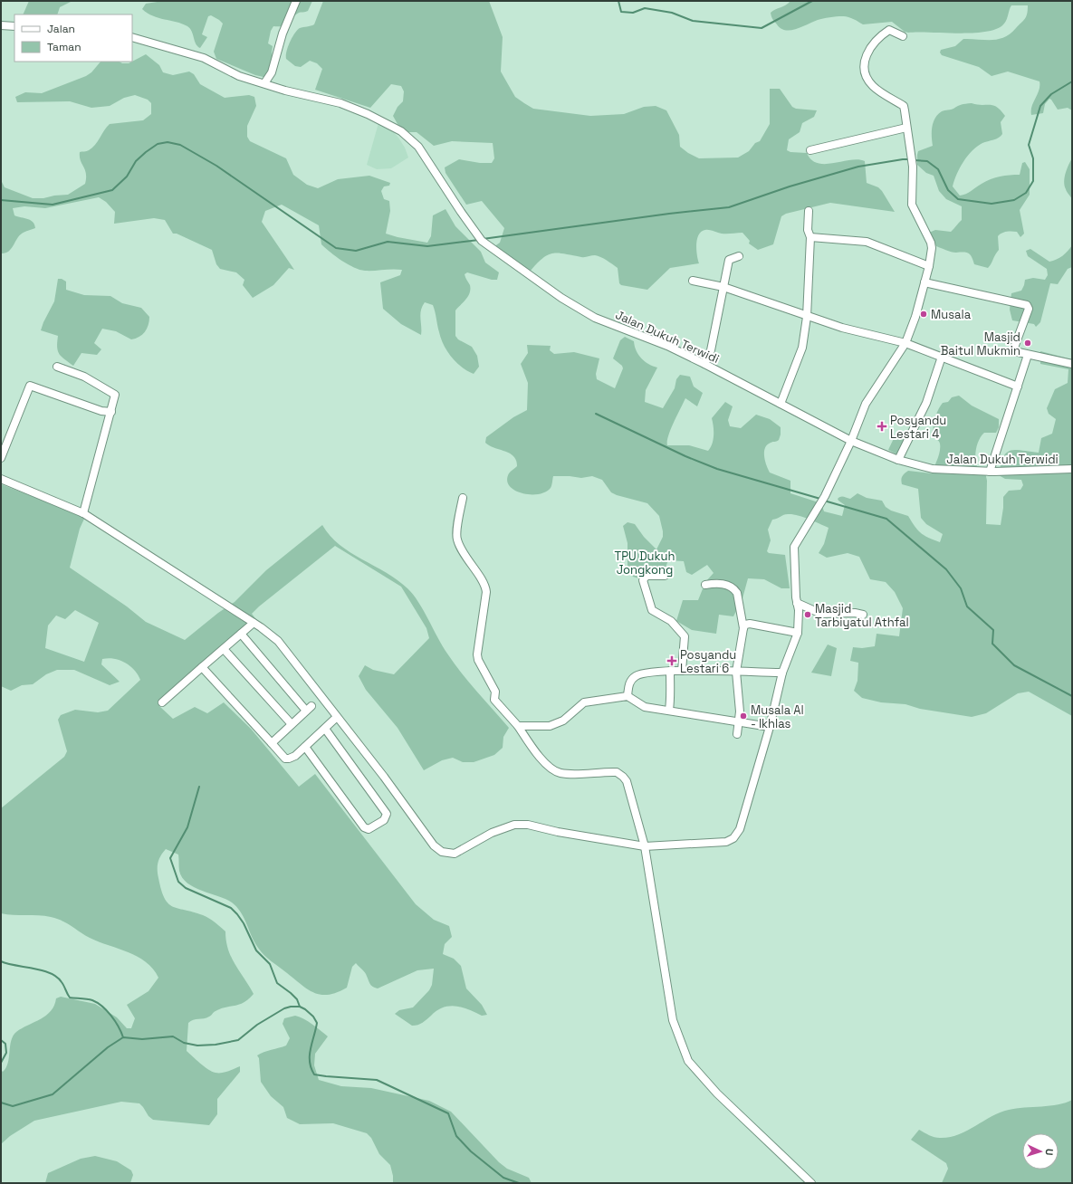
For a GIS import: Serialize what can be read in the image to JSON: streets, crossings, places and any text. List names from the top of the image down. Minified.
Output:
{"streets":{"street":["Jalan Dukuh Terwidi"]},"parks":["TPU Dukuh Jongkong"],"places":{"other":["Musala","Masjid Baitul Mukmin","Masjid Tarbiyatul Athfal","Musala Al - Ikhlas"],"health":["Posyandu Lestari 4","Posyandu Lestari 6"]},"legend":["Jalan","Taman"],"north":"right"}
